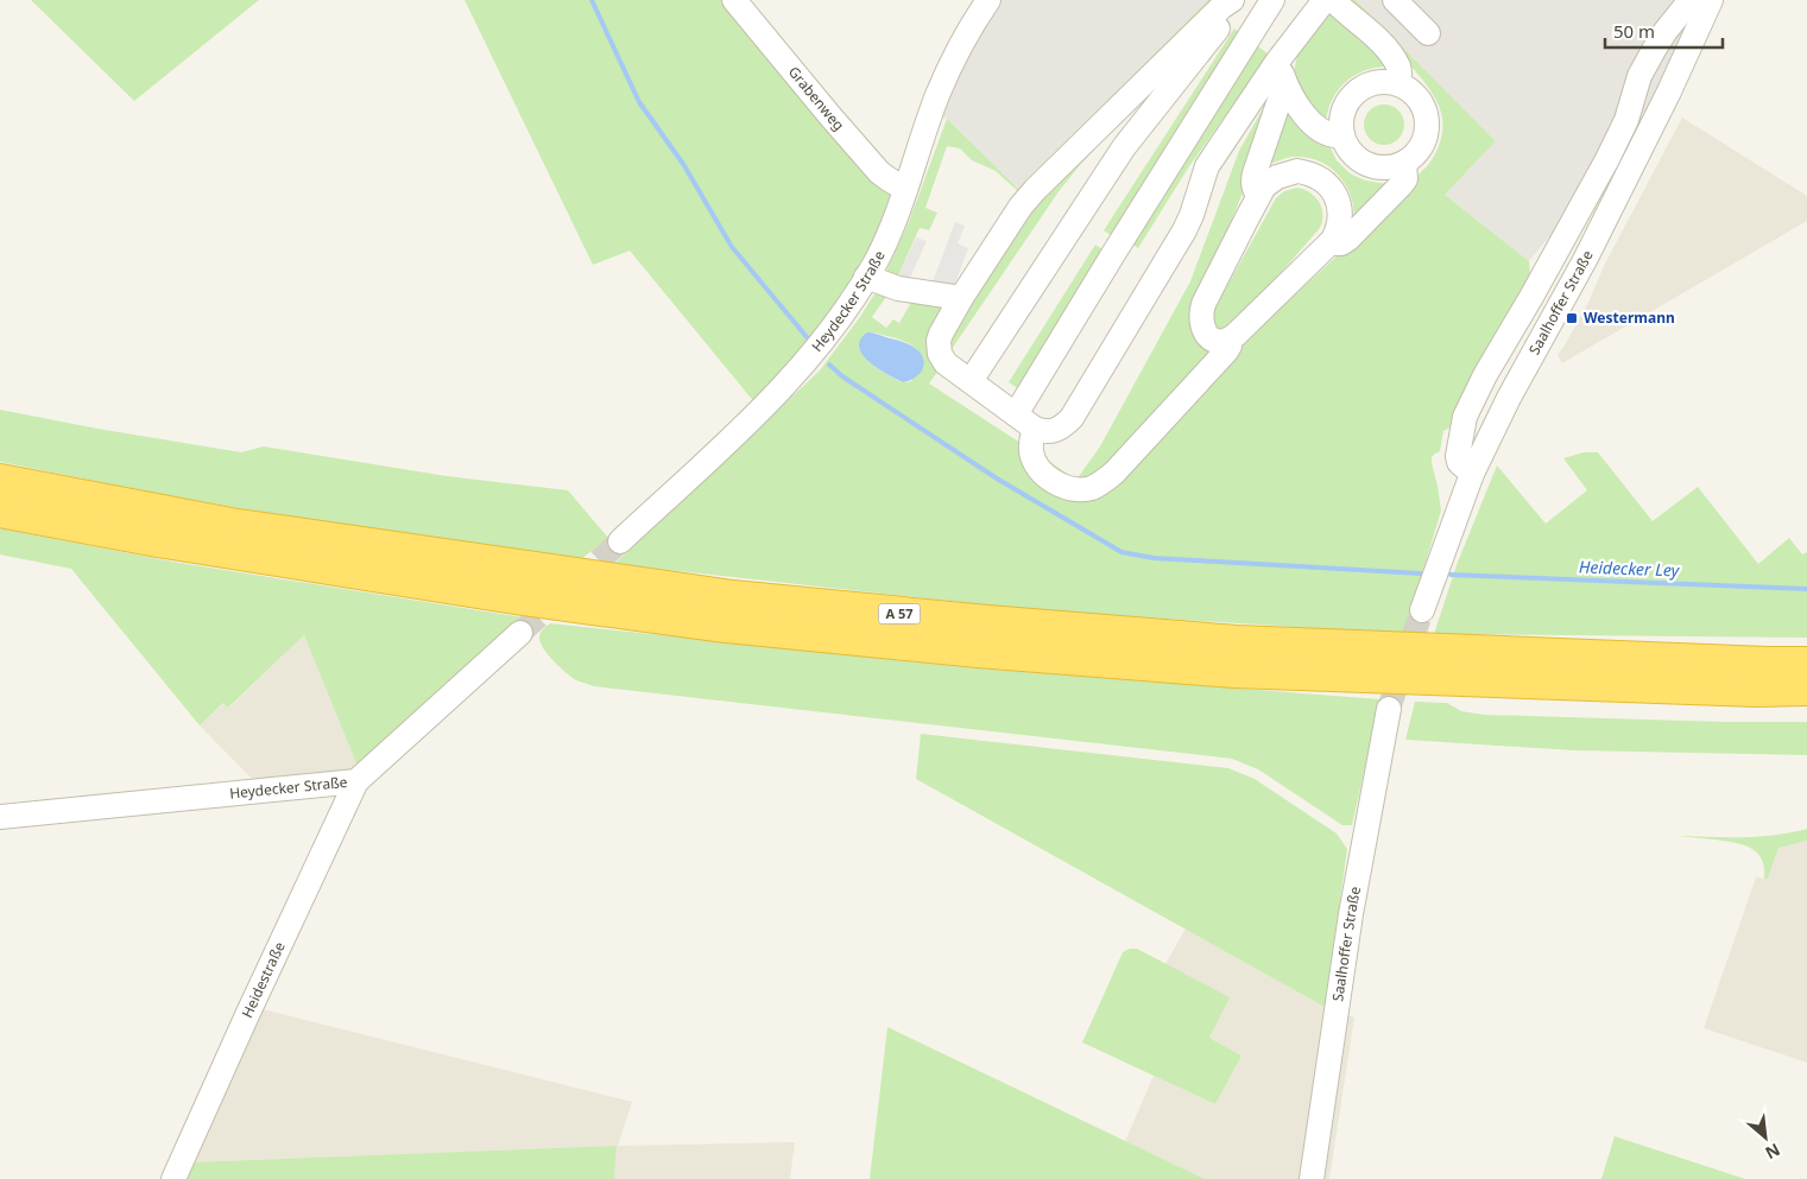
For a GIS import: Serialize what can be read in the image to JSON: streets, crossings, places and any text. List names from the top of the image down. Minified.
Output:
{"streets":{"highway":["A 57"],"street":["Grabenweg","Heydecker Straße","Saalhoffer Straße","Heidestraße"]},"crossings":[["Grabenweg","Heydecker Straße"],["Heydecker Straße","Heidestraße"]],"water":["Heidecker Ley"],"places":{"transit":["Westermann"]},"scale_bar":"50 m","north":"bottom right"}
